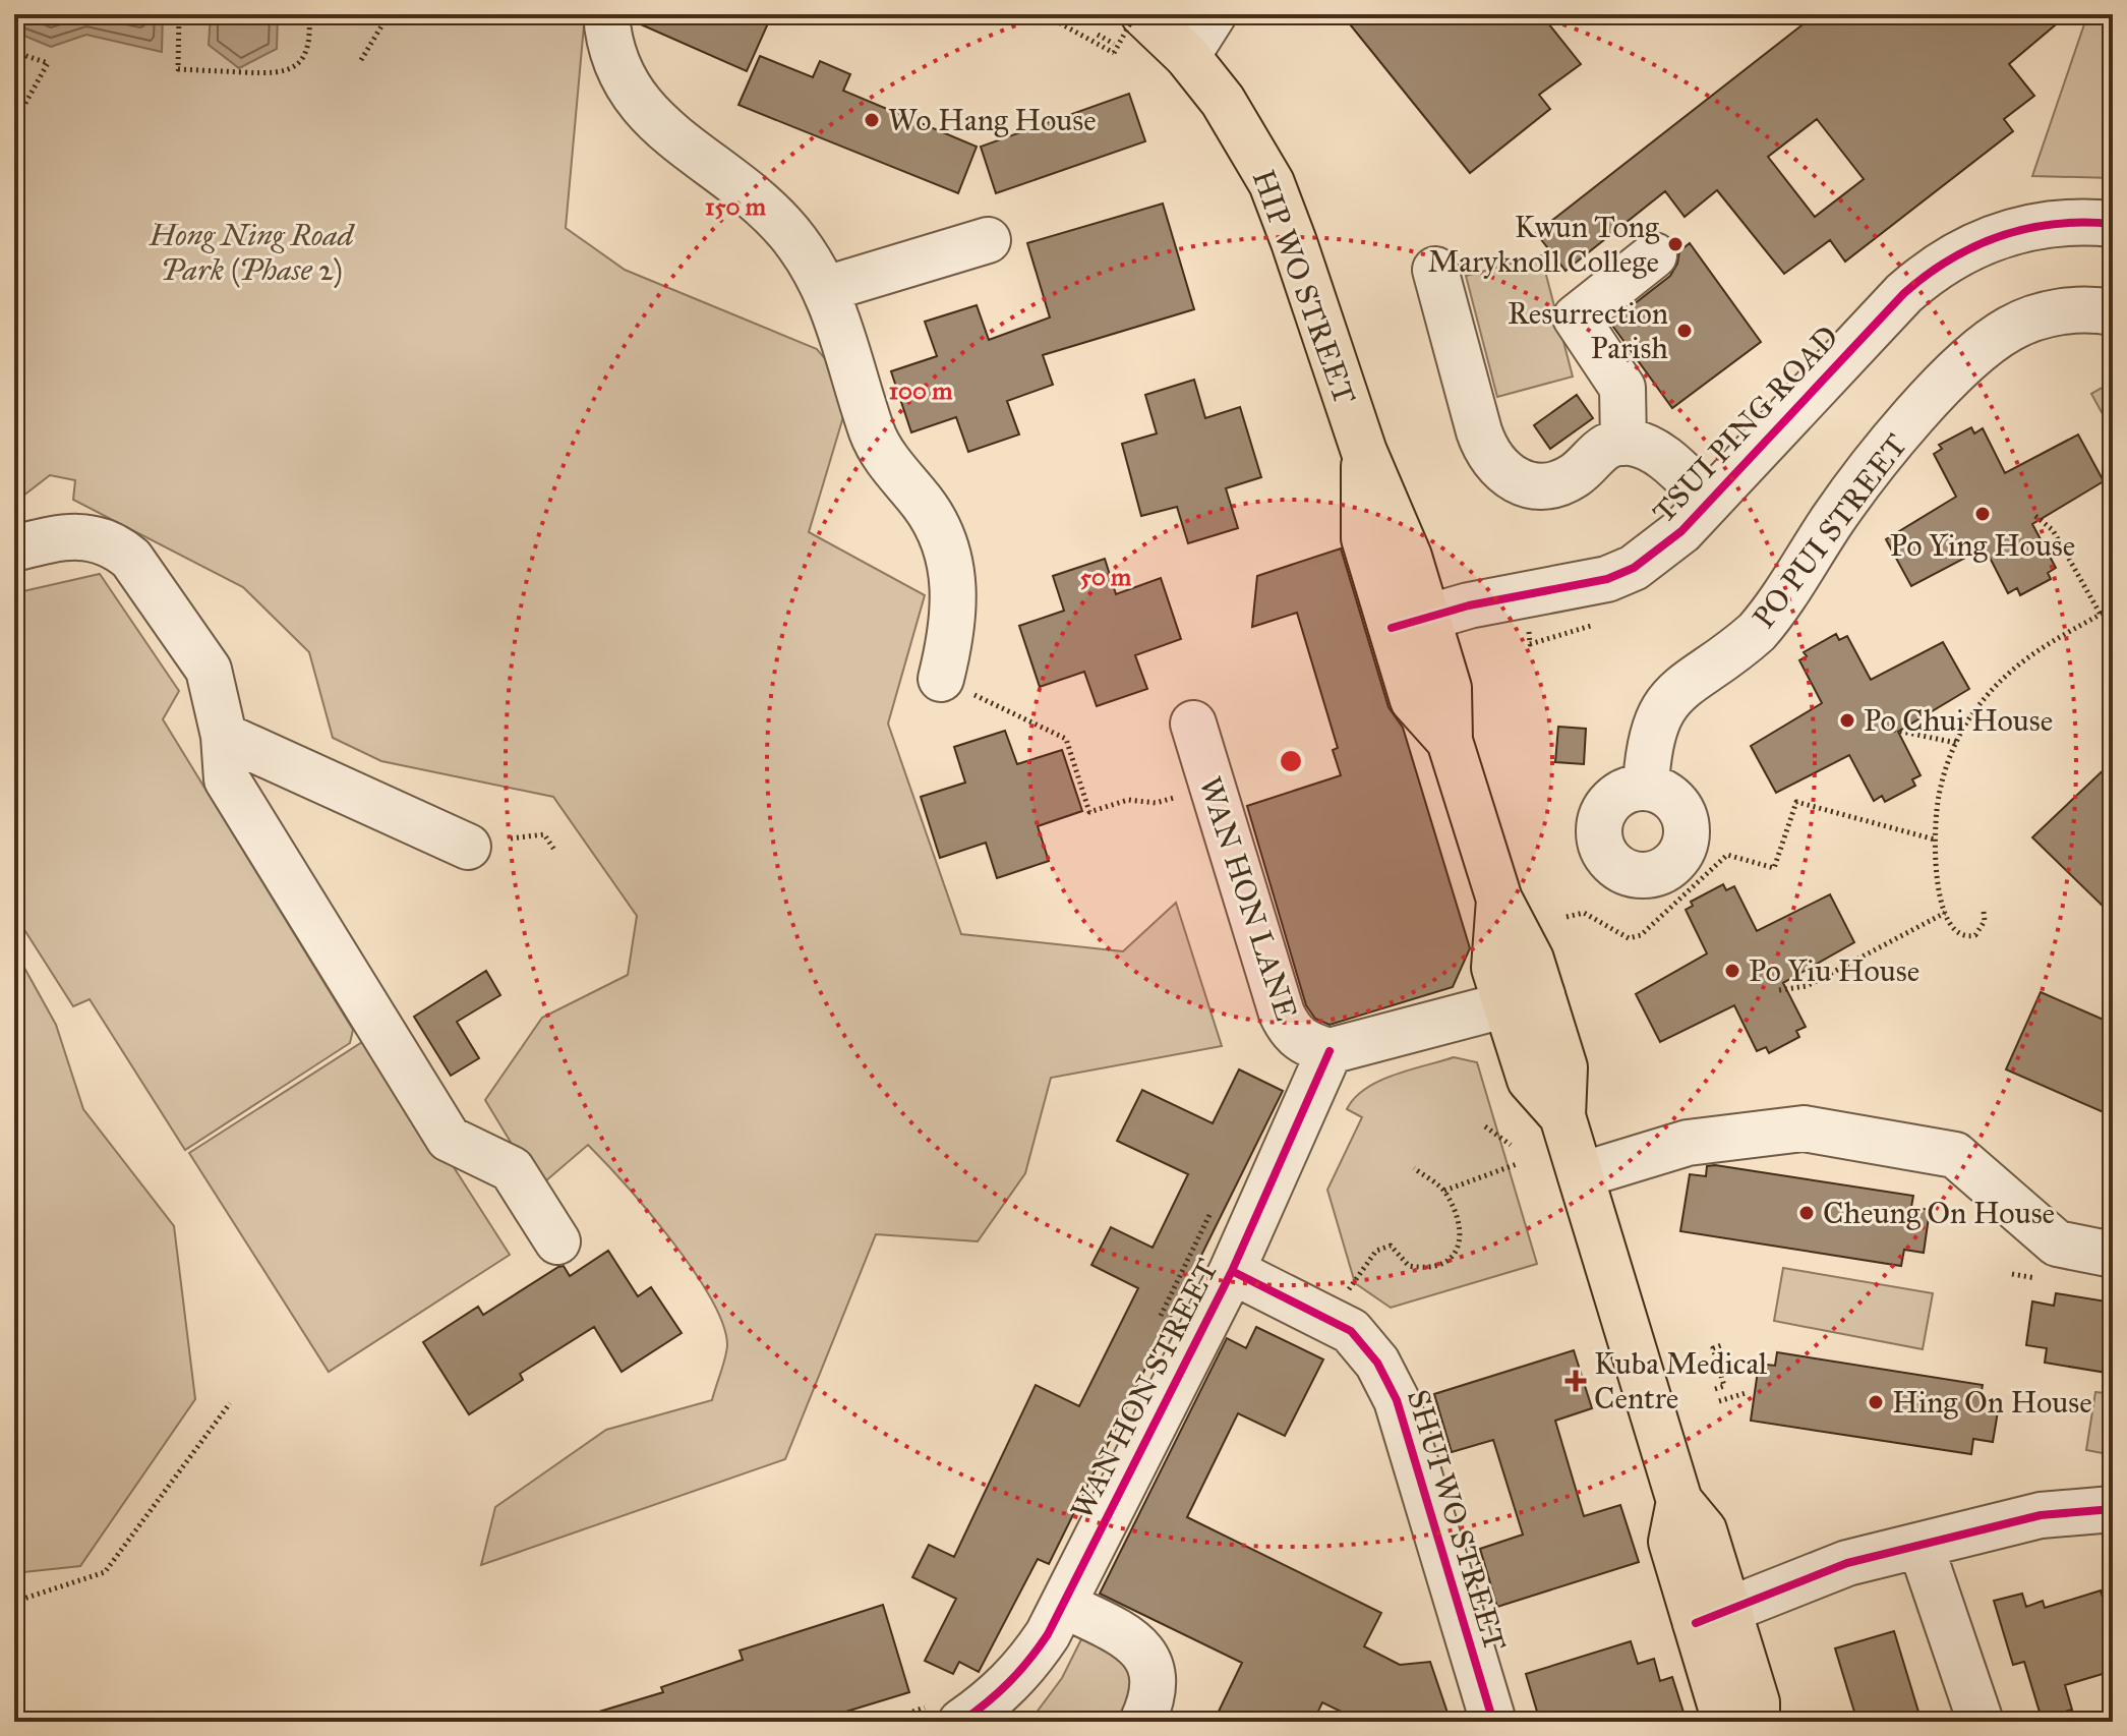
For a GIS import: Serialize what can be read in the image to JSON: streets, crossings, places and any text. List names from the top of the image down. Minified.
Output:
{"streets":{"main road":["HIP WO STREET"],"street":["TSUI PING ROAD","PO PUI STREET","WAN HON LANE","WAN HON STREET","SHUI WO STREET"]},"crossings":[["HIP WO STREET","TSUI PING ROAD"],["WAN HON LANE","WAN HON STREET"],["WAN HON STREET","SHUI WO STREET"]],"parks":["Hong Ning Road Park (Phase 2)"],"places":{"other":["Wo Hang House","Kwun Tong Maryknoll College","Resurrection Parish","Po Ying House","Po Chui House","Po Yiu House","Cheung On House","Hing On House"],"health":["Kuba Medical Centre"]},"rings":["150 m","100 m","50 m"]}
